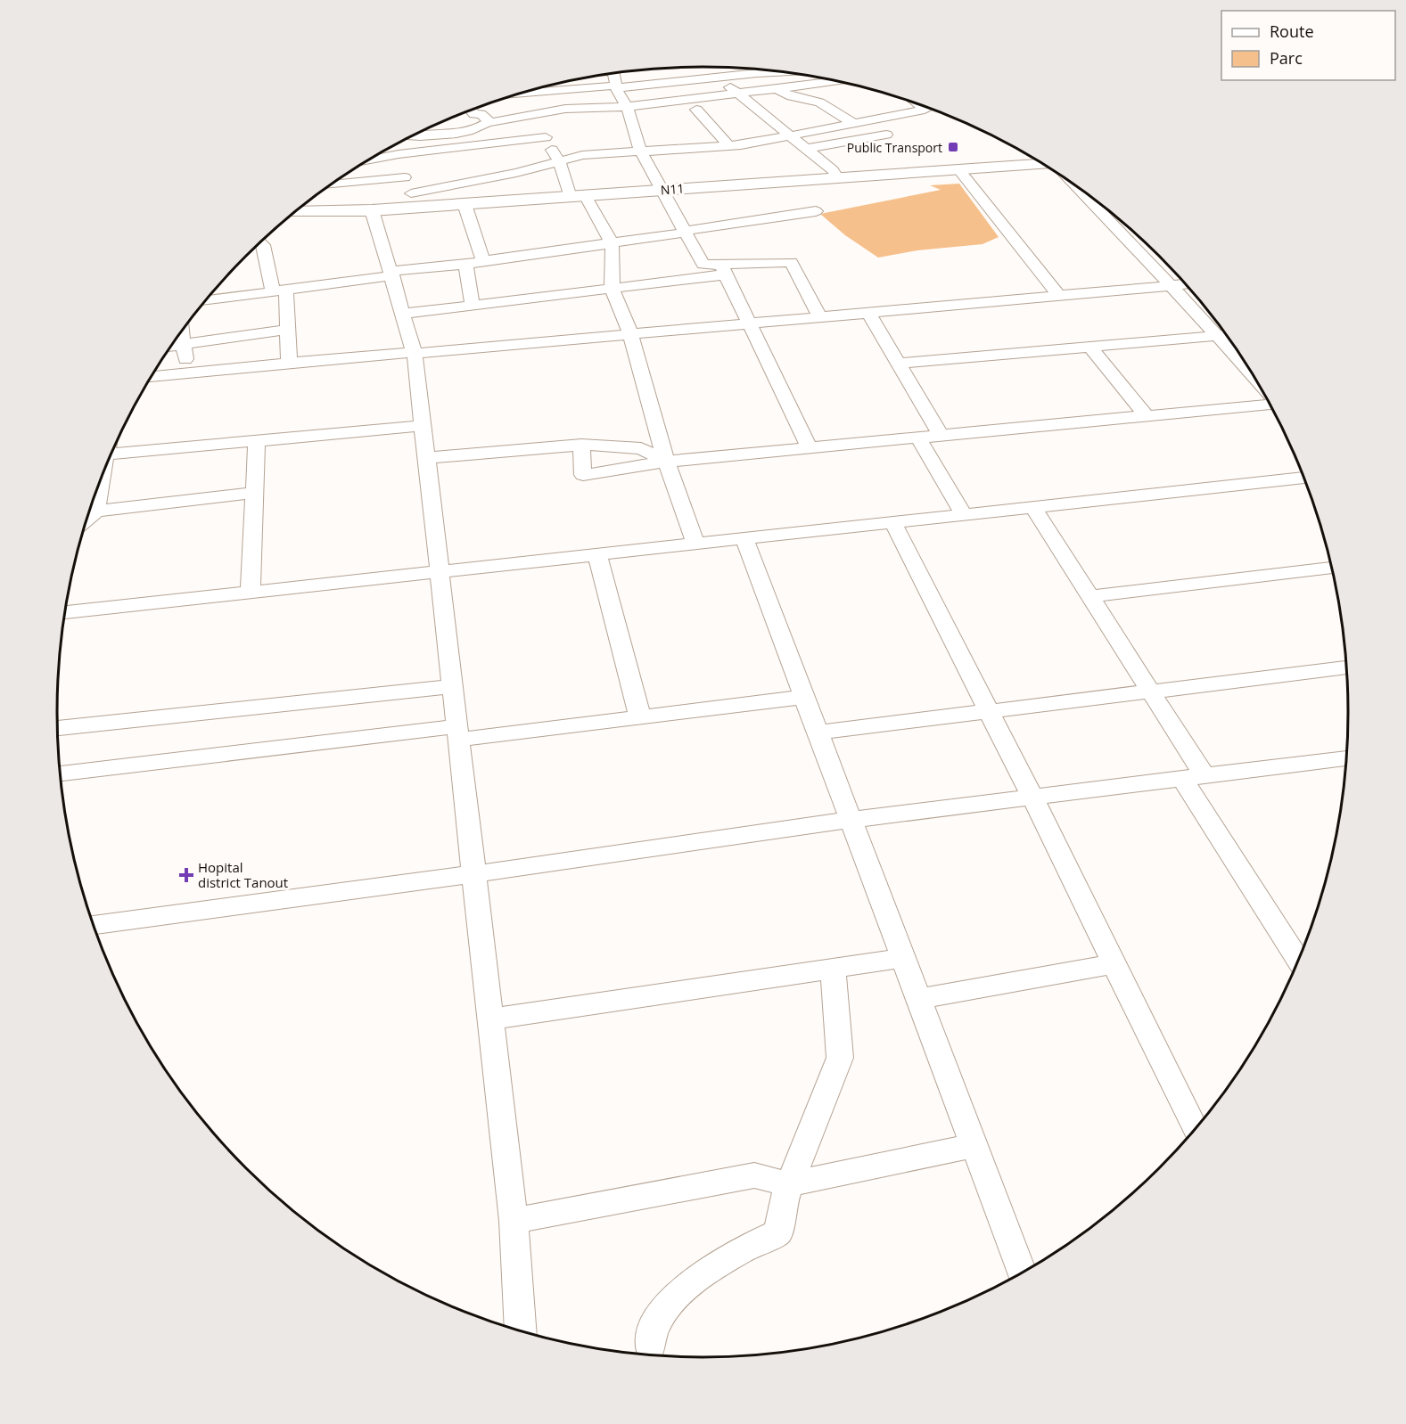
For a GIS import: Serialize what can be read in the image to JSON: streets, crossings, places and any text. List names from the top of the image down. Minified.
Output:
{"streets":{"main road":["N11"]},"places":{"transit":["Public Transport"],"health":["Hopital district Tanout"]},"legend":["Route","Parc"]}
